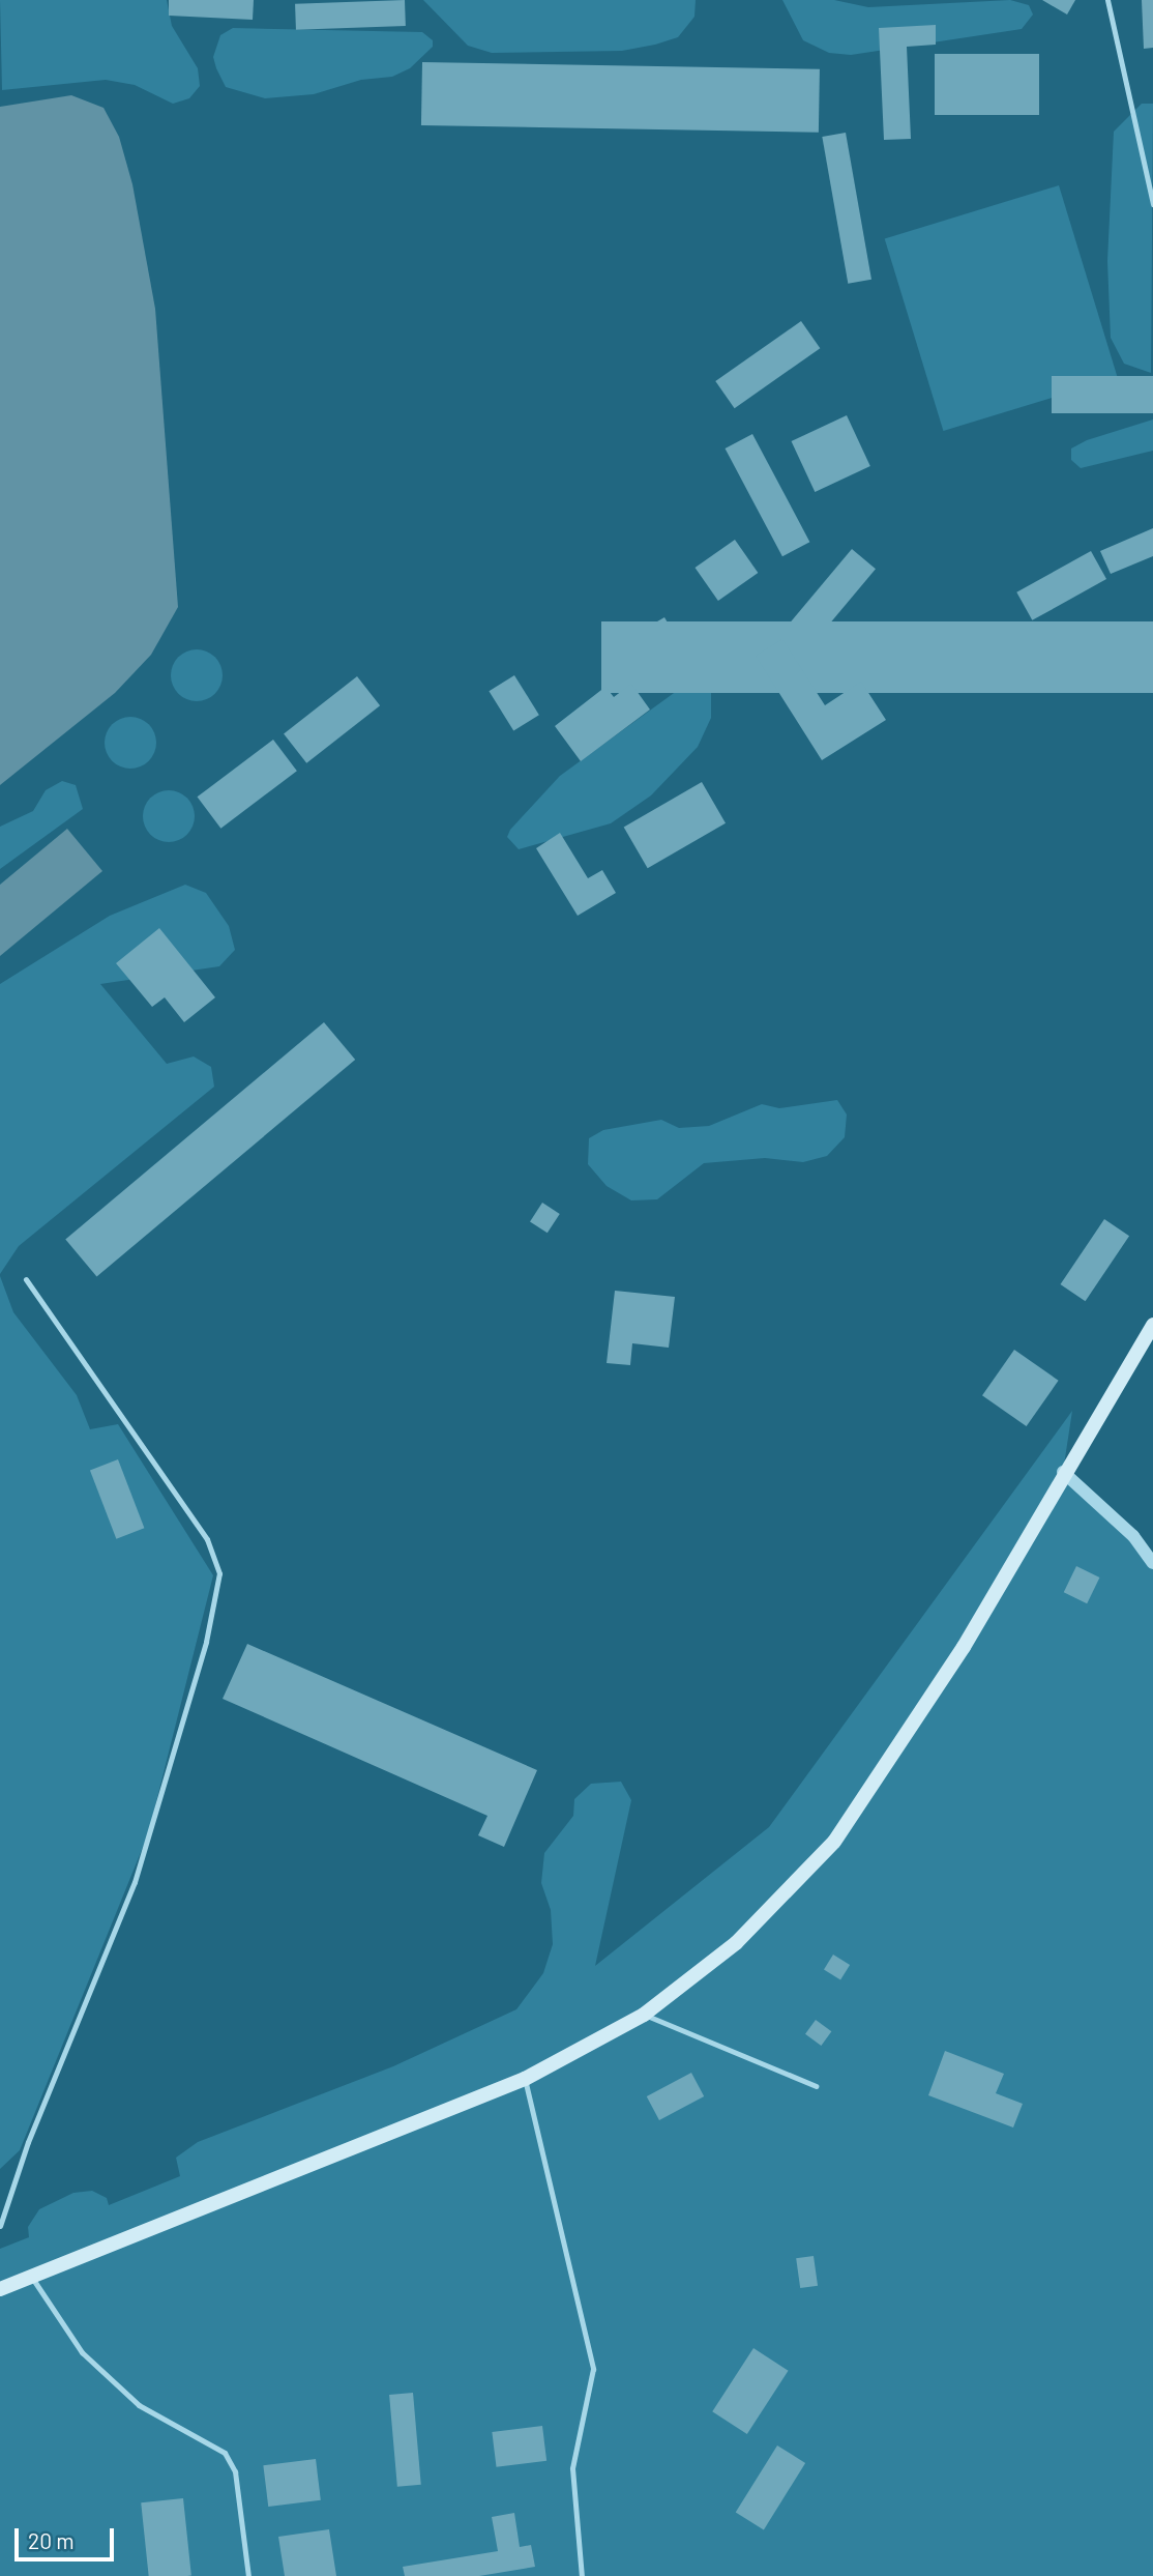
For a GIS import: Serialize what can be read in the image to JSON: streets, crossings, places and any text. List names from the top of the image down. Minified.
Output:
{"scale_bar":"20 m"}
